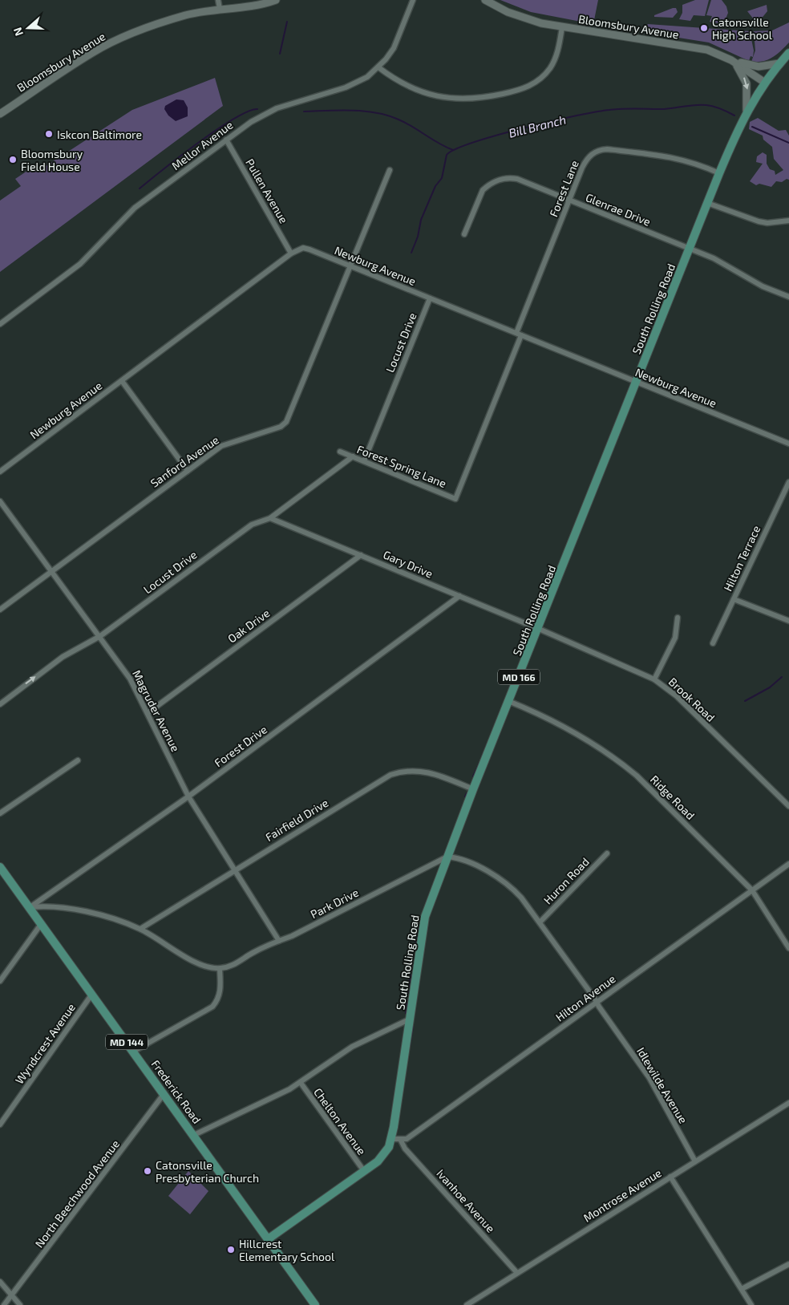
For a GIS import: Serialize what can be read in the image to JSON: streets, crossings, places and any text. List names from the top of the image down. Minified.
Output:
{"streets":{"main road":["Bloomsbury Avenue","South Rolling Road","MD 166","MD 144","Frederick Road"],"street":["Mellor Avenue","Forest Lane","Pullen Avenue","Glenrae Drive","Newburg Avenue","Locust Drive","Sanford Avenue","Forest Spring Lane","Hilton Terrace","Gary Drive","Oak Drive","Brook Road","Magruder Avenue","Forest Drive","Ridge Road","Fairfield Drive","Huron Road","Park Drive","Hilton Avenue","Wyndcrest Avenue","Idlewilde Avenue","Chelton Avenue","North Beechwood Avenue","Montrose Avenue","Ivanhoe Avenue"]},"crossings":[["Bloomsbury Avenue","South Rolling Road"],["Mellor Avenue","Pullen Avenue"],["Forest Lane","Glenrae Drive"],["Forest Lane","Newburg Avenue"],["Forest Lane","South Rolling Road"],["Forest Lane","Forest Spring Lane"],["Pullen Avenue","Newburg Avenue"],["Glenrae Drive","South Rolling Road"],["Newburg Avenue","South Rolling Road"],["Newburg Avenue","Locust Drive"],["Newburg Avenue","Sanford Avenue"],["South Rolling Road","Gary Drive"],["South Rolling Road","Brook Road"],["South Rolling Road","Ridge Road"],["South Rolling Road","Fairfield Drive"],["South Rolling Road","Park Drive"],["South Rolling Road","Frederick Road"],["South Rolling Road","Chelton Avenue"],["Locust Drive","Forest Spring Lane"],["Locust Drive","Gary Drive"],["Locust Drive","Magruder Avenue"],["Sanford Avenue","Magruder Avenue"],["Gary Drive","Oak Drive"],["Gary Drive","Brook Road"],["Gary Drive","Forest Drive"],["Oak Drive","Magruder Avenue"],["Magruder Avenue","Forest Drive"],["Magruder Avenue","Fairfield Drive"],["Magruder Avenue","Park Drive"],["Forest Drive","Frederick Road"],["Ridge Road","Hilton Avenue"],["Hilton Avenue","Idlewilde Avenue"],["Hilton Avenue","Ivanhoe Avenue"],["Wyndcrest Avenue","Frederick Road"],["Idlewilde Avenue","Montrose Avenue"],["Frederick Road","North Beechwood Avenue"],["Montrose Avenue","Ivanhoe Avenue"]],"water":["Bill Branch"],"places":["Catonsville High School","Iskcon Baltimore","Bloomsbury Field House","Catonsville Presbyterian Church","Hillcrest Elementary School"],"north":"left"}
